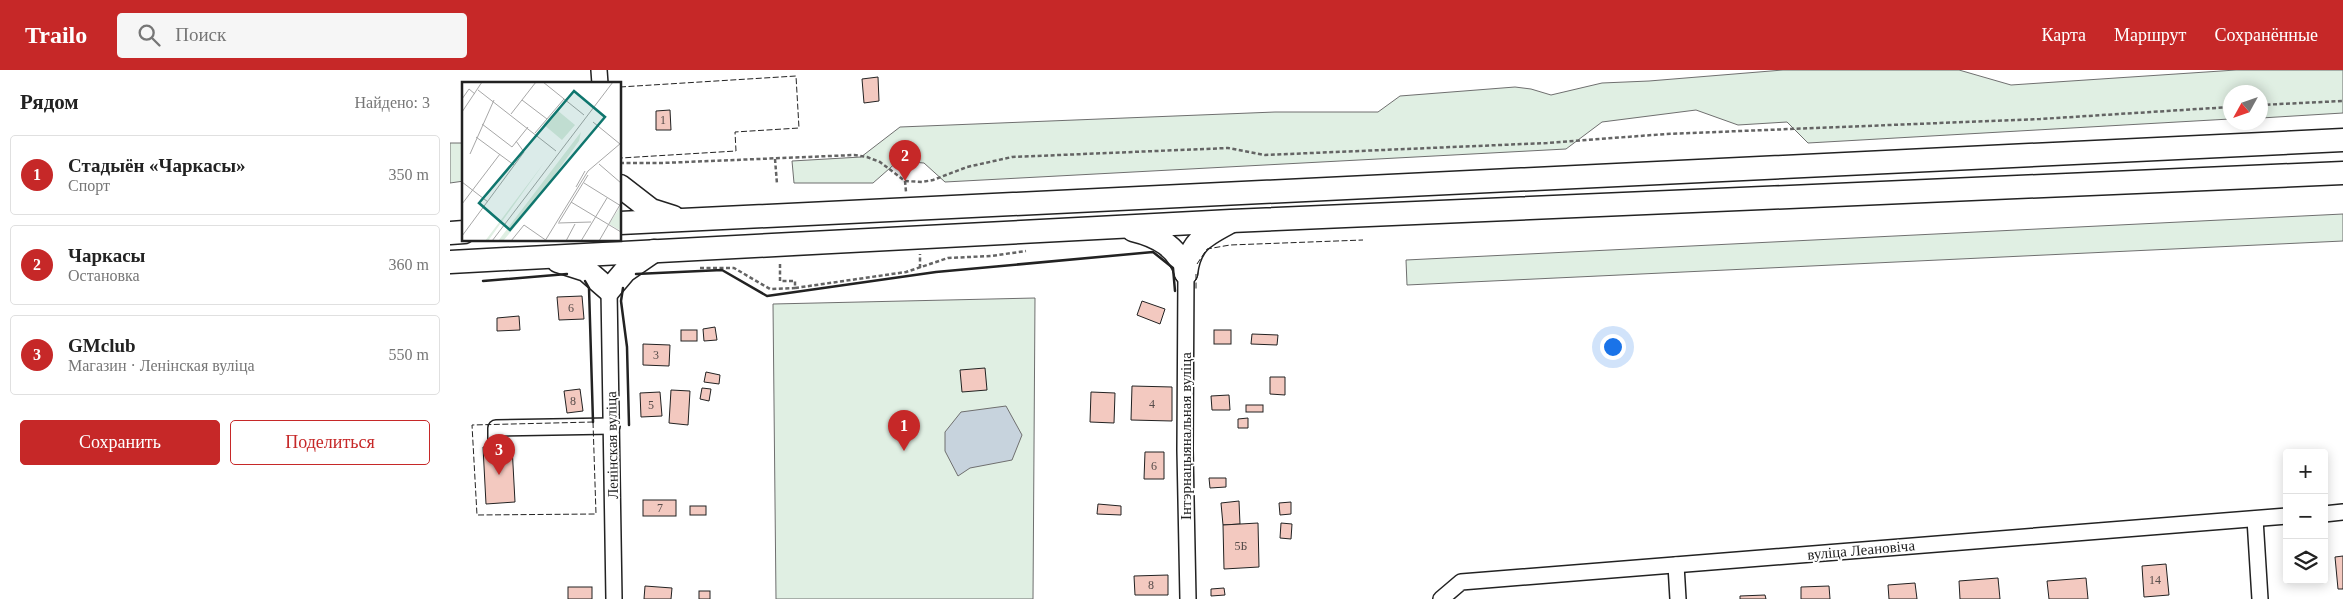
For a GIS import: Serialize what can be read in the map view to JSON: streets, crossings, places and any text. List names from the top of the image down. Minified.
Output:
{"streets":{"street":["Інтэрнацыянальная вуліца","Ленінская вуліца","вуліца Леановіча"]},"house_numbers":["1","6","3","8","4","5","6","7","5Б","14","8"],"north":"bottom left","page":{"header":"Trailo","search":"Поиск","nav":["Карта","Маршрут","Сохранённые"],"heading":["Рядом","Найдено: 3"],"list":[{"mark":"1","name":"Стадыён «Чаркасы»","note":"Спорт","value":"350 m"},{"mark":"2","name":"Чаркасы","note":"Остановка","value":"360 m"},{"mark":"3","name":"GMclub","note":"Магазин · Ленінская вуліца","value":"550 m"}],"pins":["2","1","3"],"buttons":["Сохранить","Поделиться"],"map_buttons":["+","−"]}}
